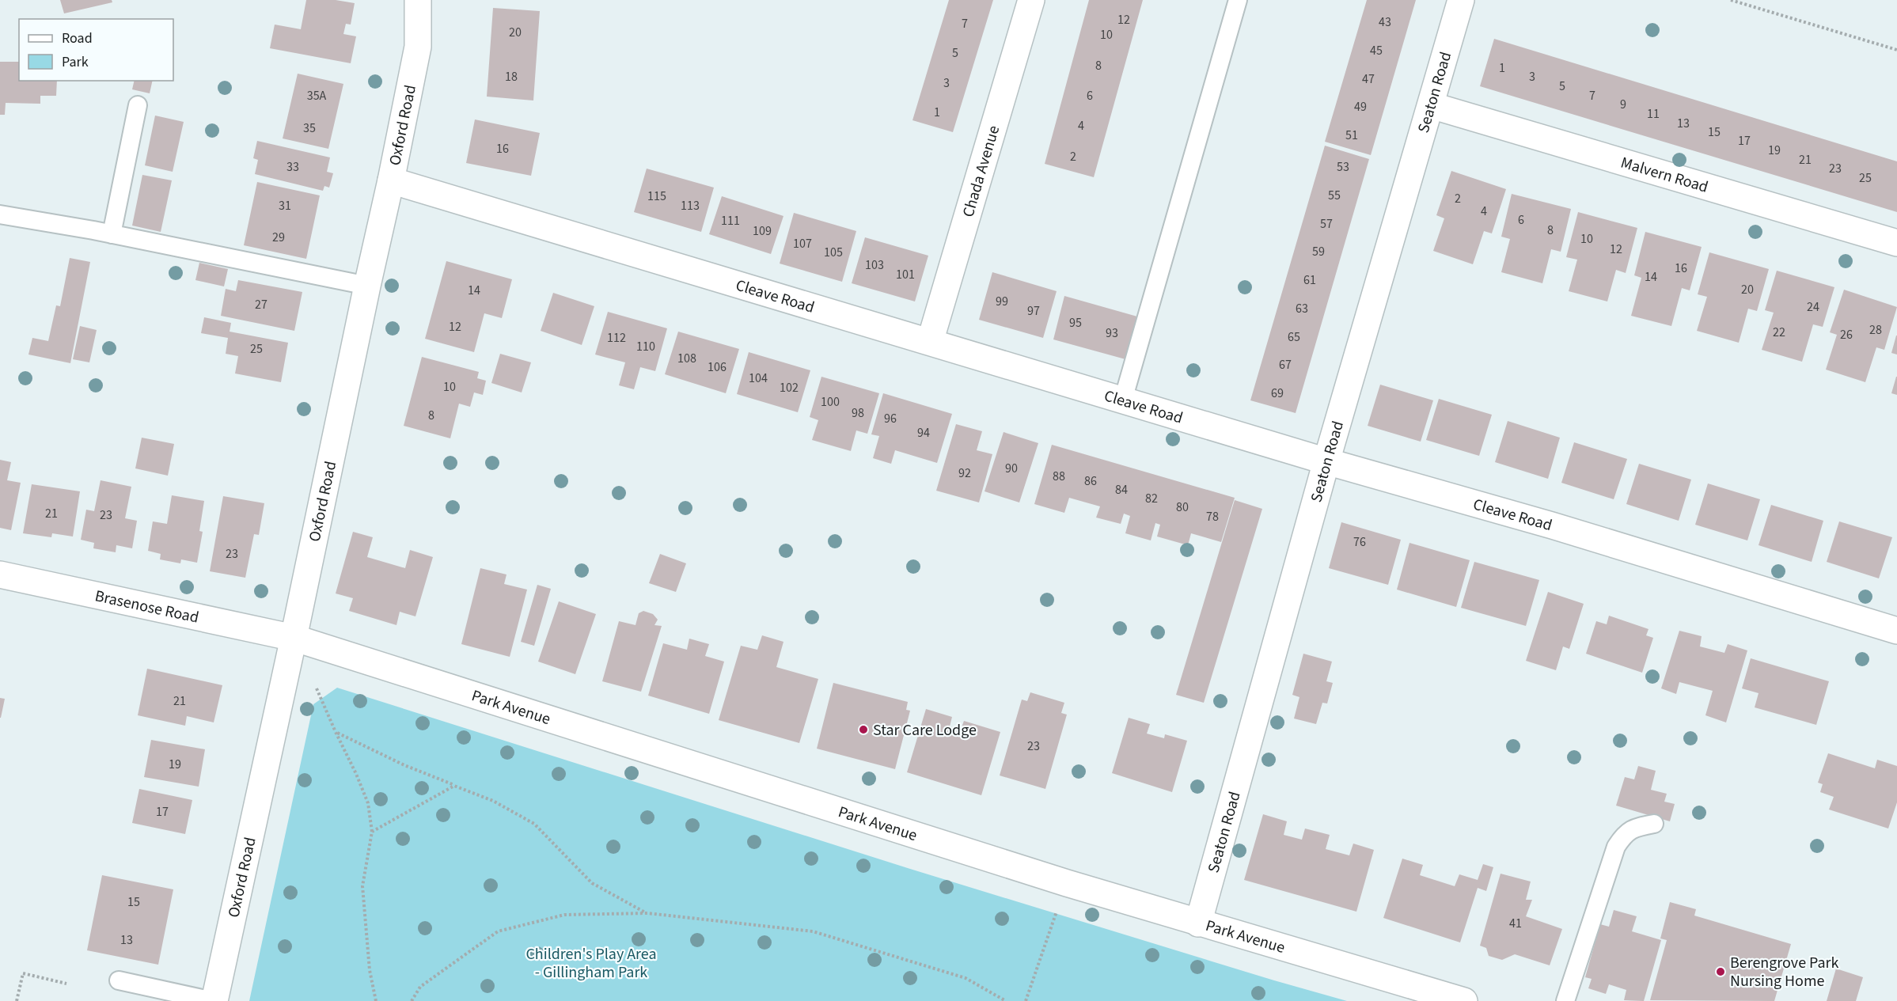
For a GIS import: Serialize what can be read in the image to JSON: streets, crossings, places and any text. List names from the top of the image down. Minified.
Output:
{"streets":{"street":["Seaton Road","Oxford Road","Chada Avenue","Malvern Road","Cleave Road","Brasenose Road","Park Avenue"]},"crossings":[["Seaton Road","Malvern Road"],["Seaton Road","Cleave Road"],["Seaton Road","Park Avenue"],["Oxford Road","Cleave Road"],["Oxford Road","Brasenose Road"],["Oxford Road","Park Avenue"],["Chada Avenue","Cleave Road"],["Brasenose Road","Park Avenue"]],"parks":["Children's Play Area - Gillingham Park"],"places":["Star Care Lodge","Berengrove Park Nursing Home"],"house_numbers":["12","43","7","20","10","45","5","8","1","18","3","47","3","5","35A","6","7","9","49","1","11","13","4","35","15","51","17","16","19","2","21","33","53","23","25","55","115","2","31","113","4","6","111","57","8","109","29","10","107","12","59","105","103","16","101","14","61","20","14","99","27","24","63","97","95","12","28","22","93","26","65","112","110","25","108","67","106","104","10","102","69","100","98","8","96","94","90","92","88","86","84","82","80","21","23","78","76","23","21","23","19","17","15","41","13"],"legend":["Road","Park"]}
